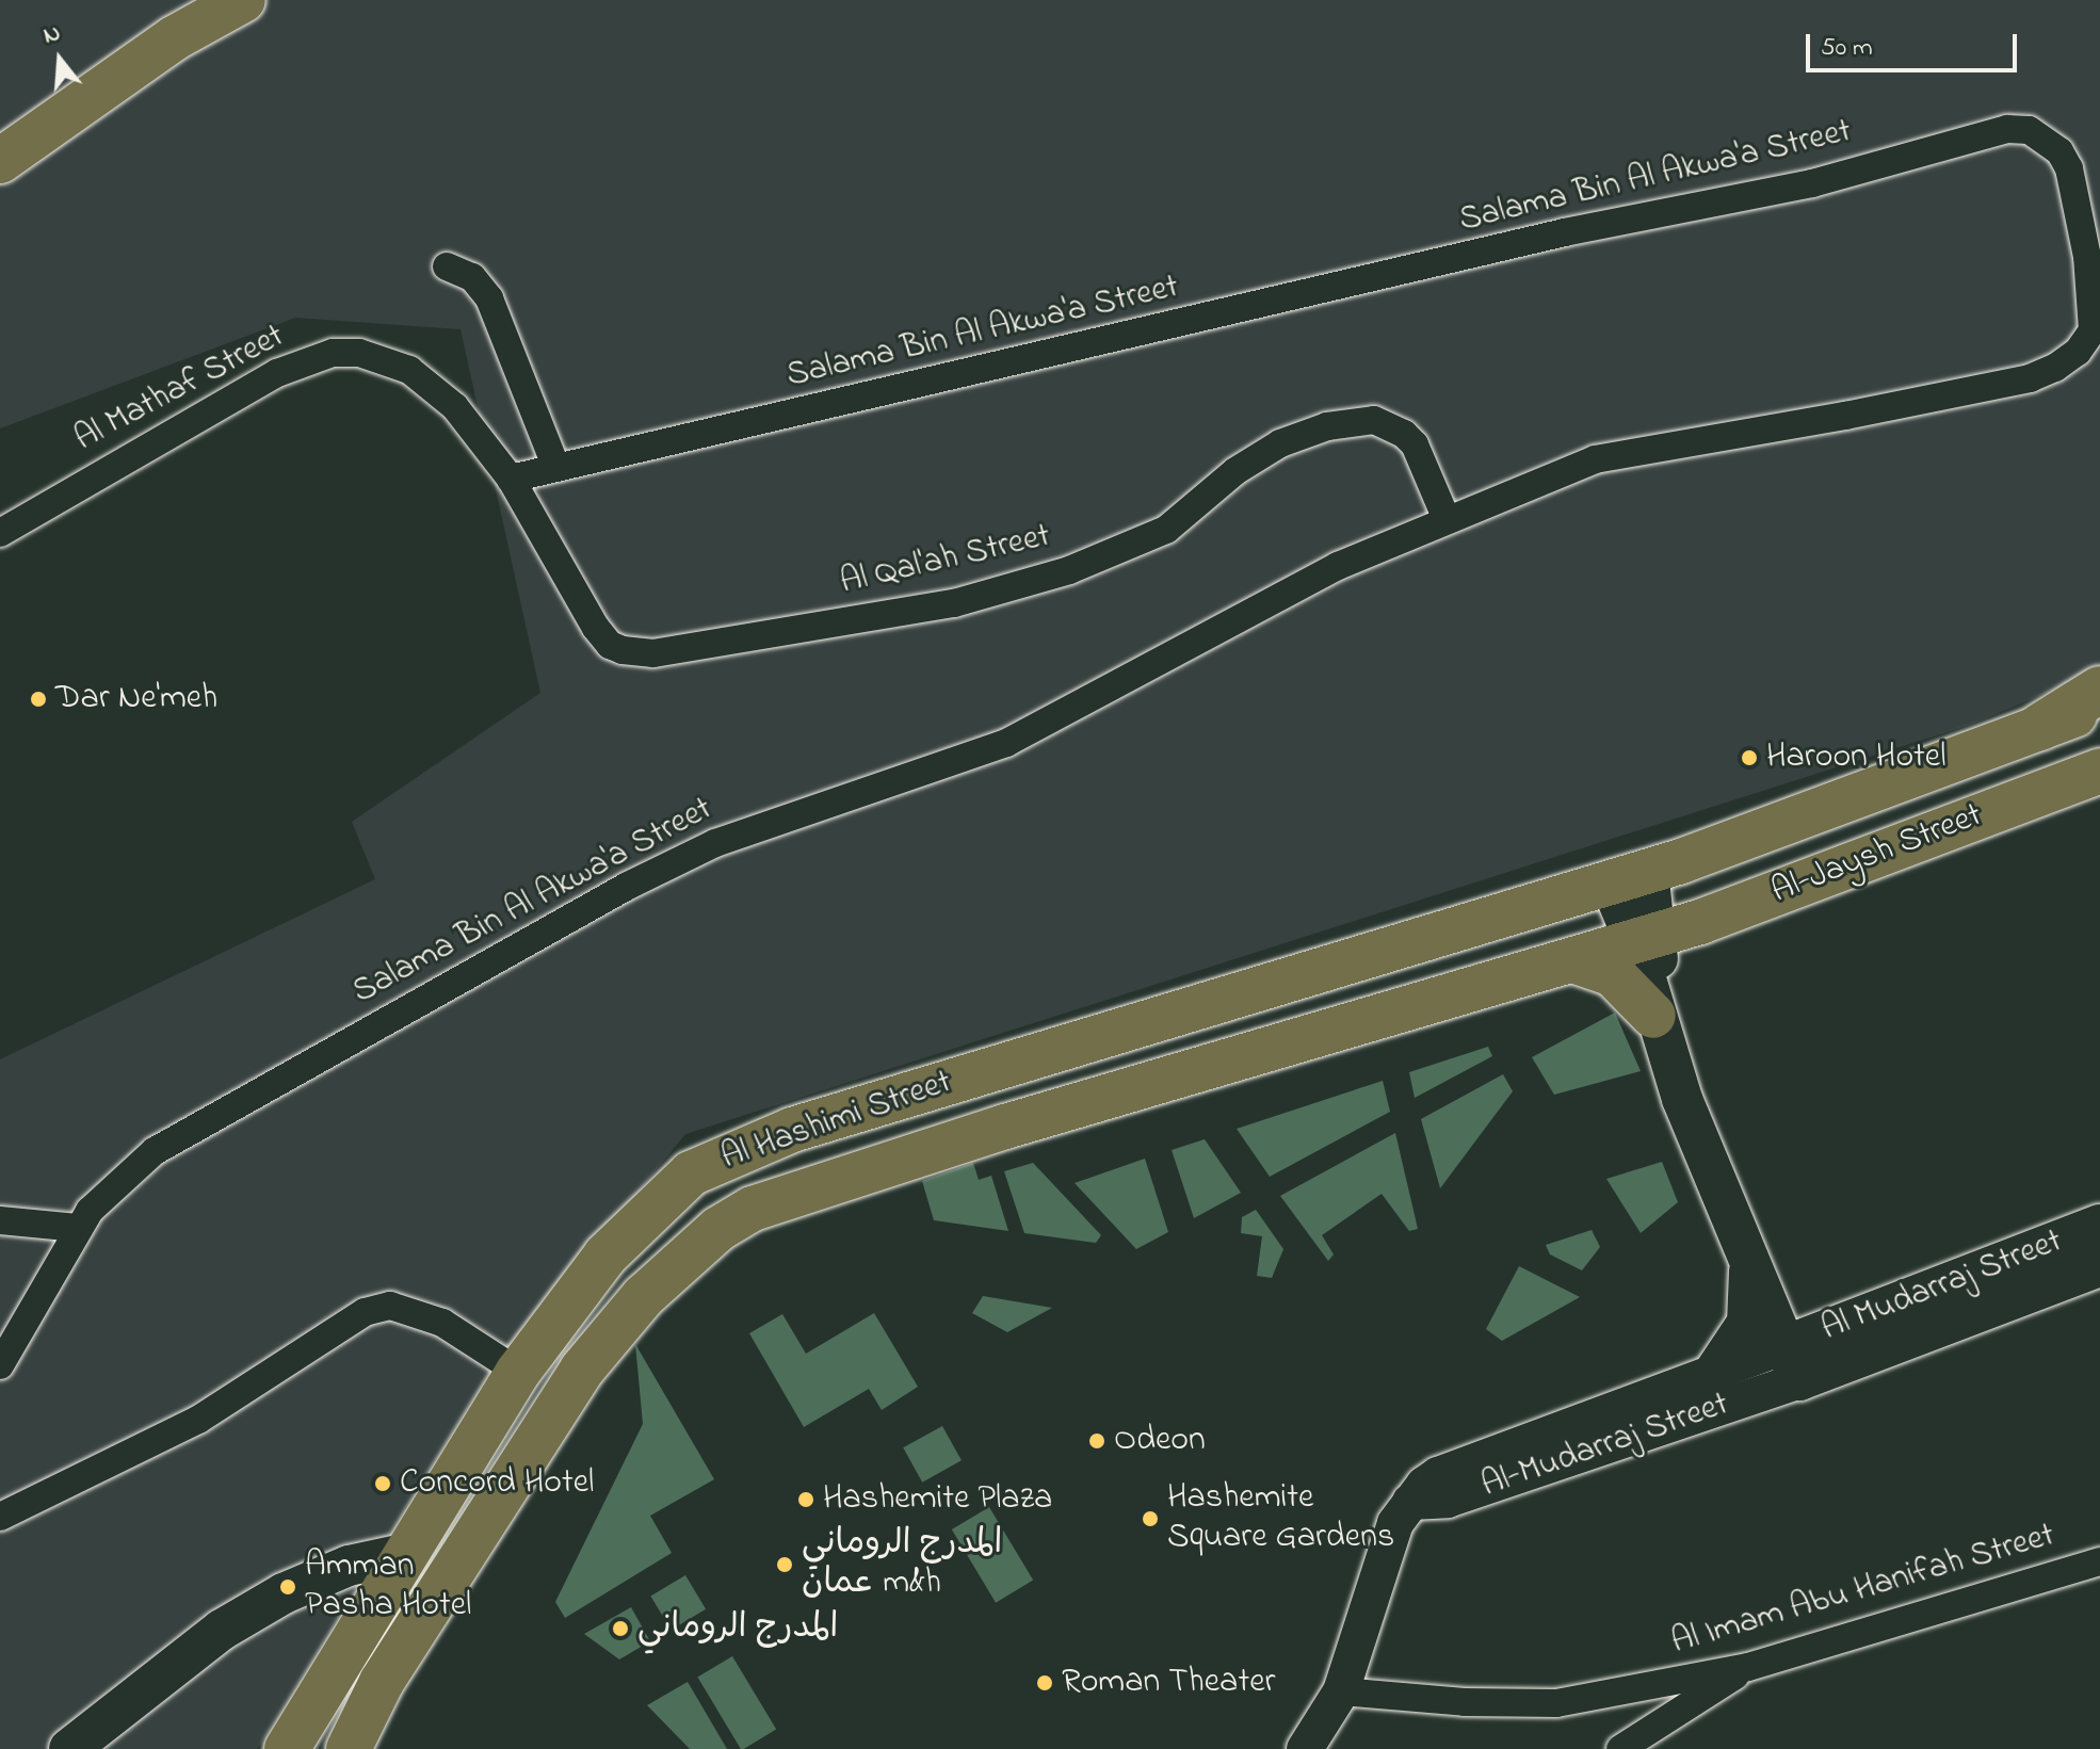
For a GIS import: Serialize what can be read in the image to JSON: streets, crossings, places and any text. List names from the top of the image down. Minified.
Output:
{"streets":{"main road":["Al-Jaysh Street","Al Hashimi Street","Al Mudarraj Street"],"street":["Salama Bin Al Akwa'a Street","Al Mathaf Street","Al Qal'ah Street","Al-Mudarraj Street","Al Imam Abu Hanifah Street"]},"crossings":[["Salama Bin Al Akwa'a Street","Al Mathaf Street"],["Salama Bin Al Akwa'a Street","Al Qal'ah Street"],["Al Mathaf Street","Al Qal'ah Street"],["Al-Jaysh Street","Al Hashimi Street"],["Al Mudarraj Street","Al-Mudarraj Street"],["Al-Mudarraj Street","Al Imam Abu Hanifah Street"]],"places":["Dar Ne'meh","Haroon Hotel","Odeon","Concord Hotel","Hashemite Plaza","Hashemite Square Gardens","المدرج الروماني عمان m&h","Amman Pasha Hotel","المدرج الروماني","Roman Theater"],"scale_bar":"50 m","north":"top"}
